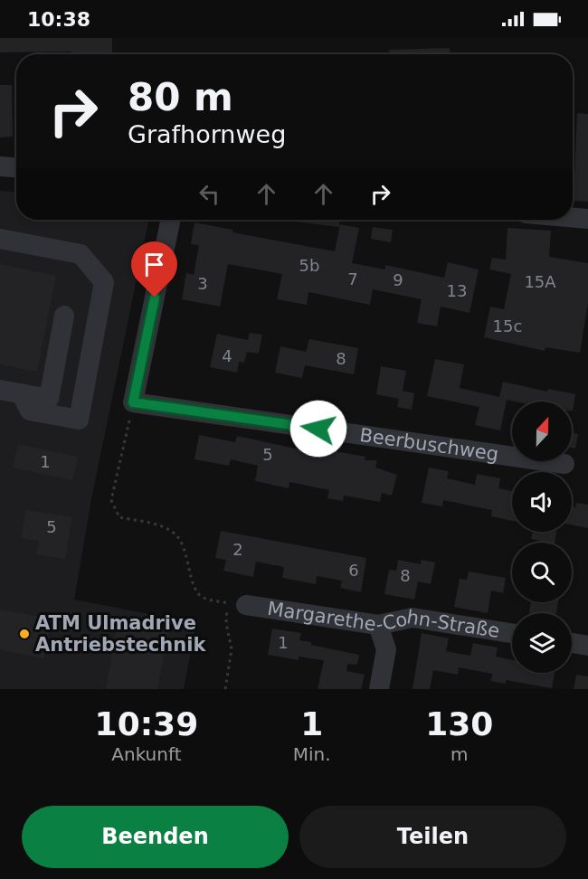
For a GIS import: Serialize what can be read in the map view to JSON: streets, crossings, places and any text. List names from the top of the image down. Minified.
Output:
{"streets":{"street":["Beerbuschweg","Margarethe-Cohn-Straße"]},"places":["ATM Ulmadrive Antriebstechnik"],"house_numbers":["5b","7","9","15A","3","13","15c","4","8","5","1","5","2","6","8","1"],"north":"top","page":{"status":"10:38","turn":["80 m","Grafhornweg"],"eta":["10:39","Ankunft","1","Min.","130","m"],"buttons":["Beenden","Teilen"]}}
